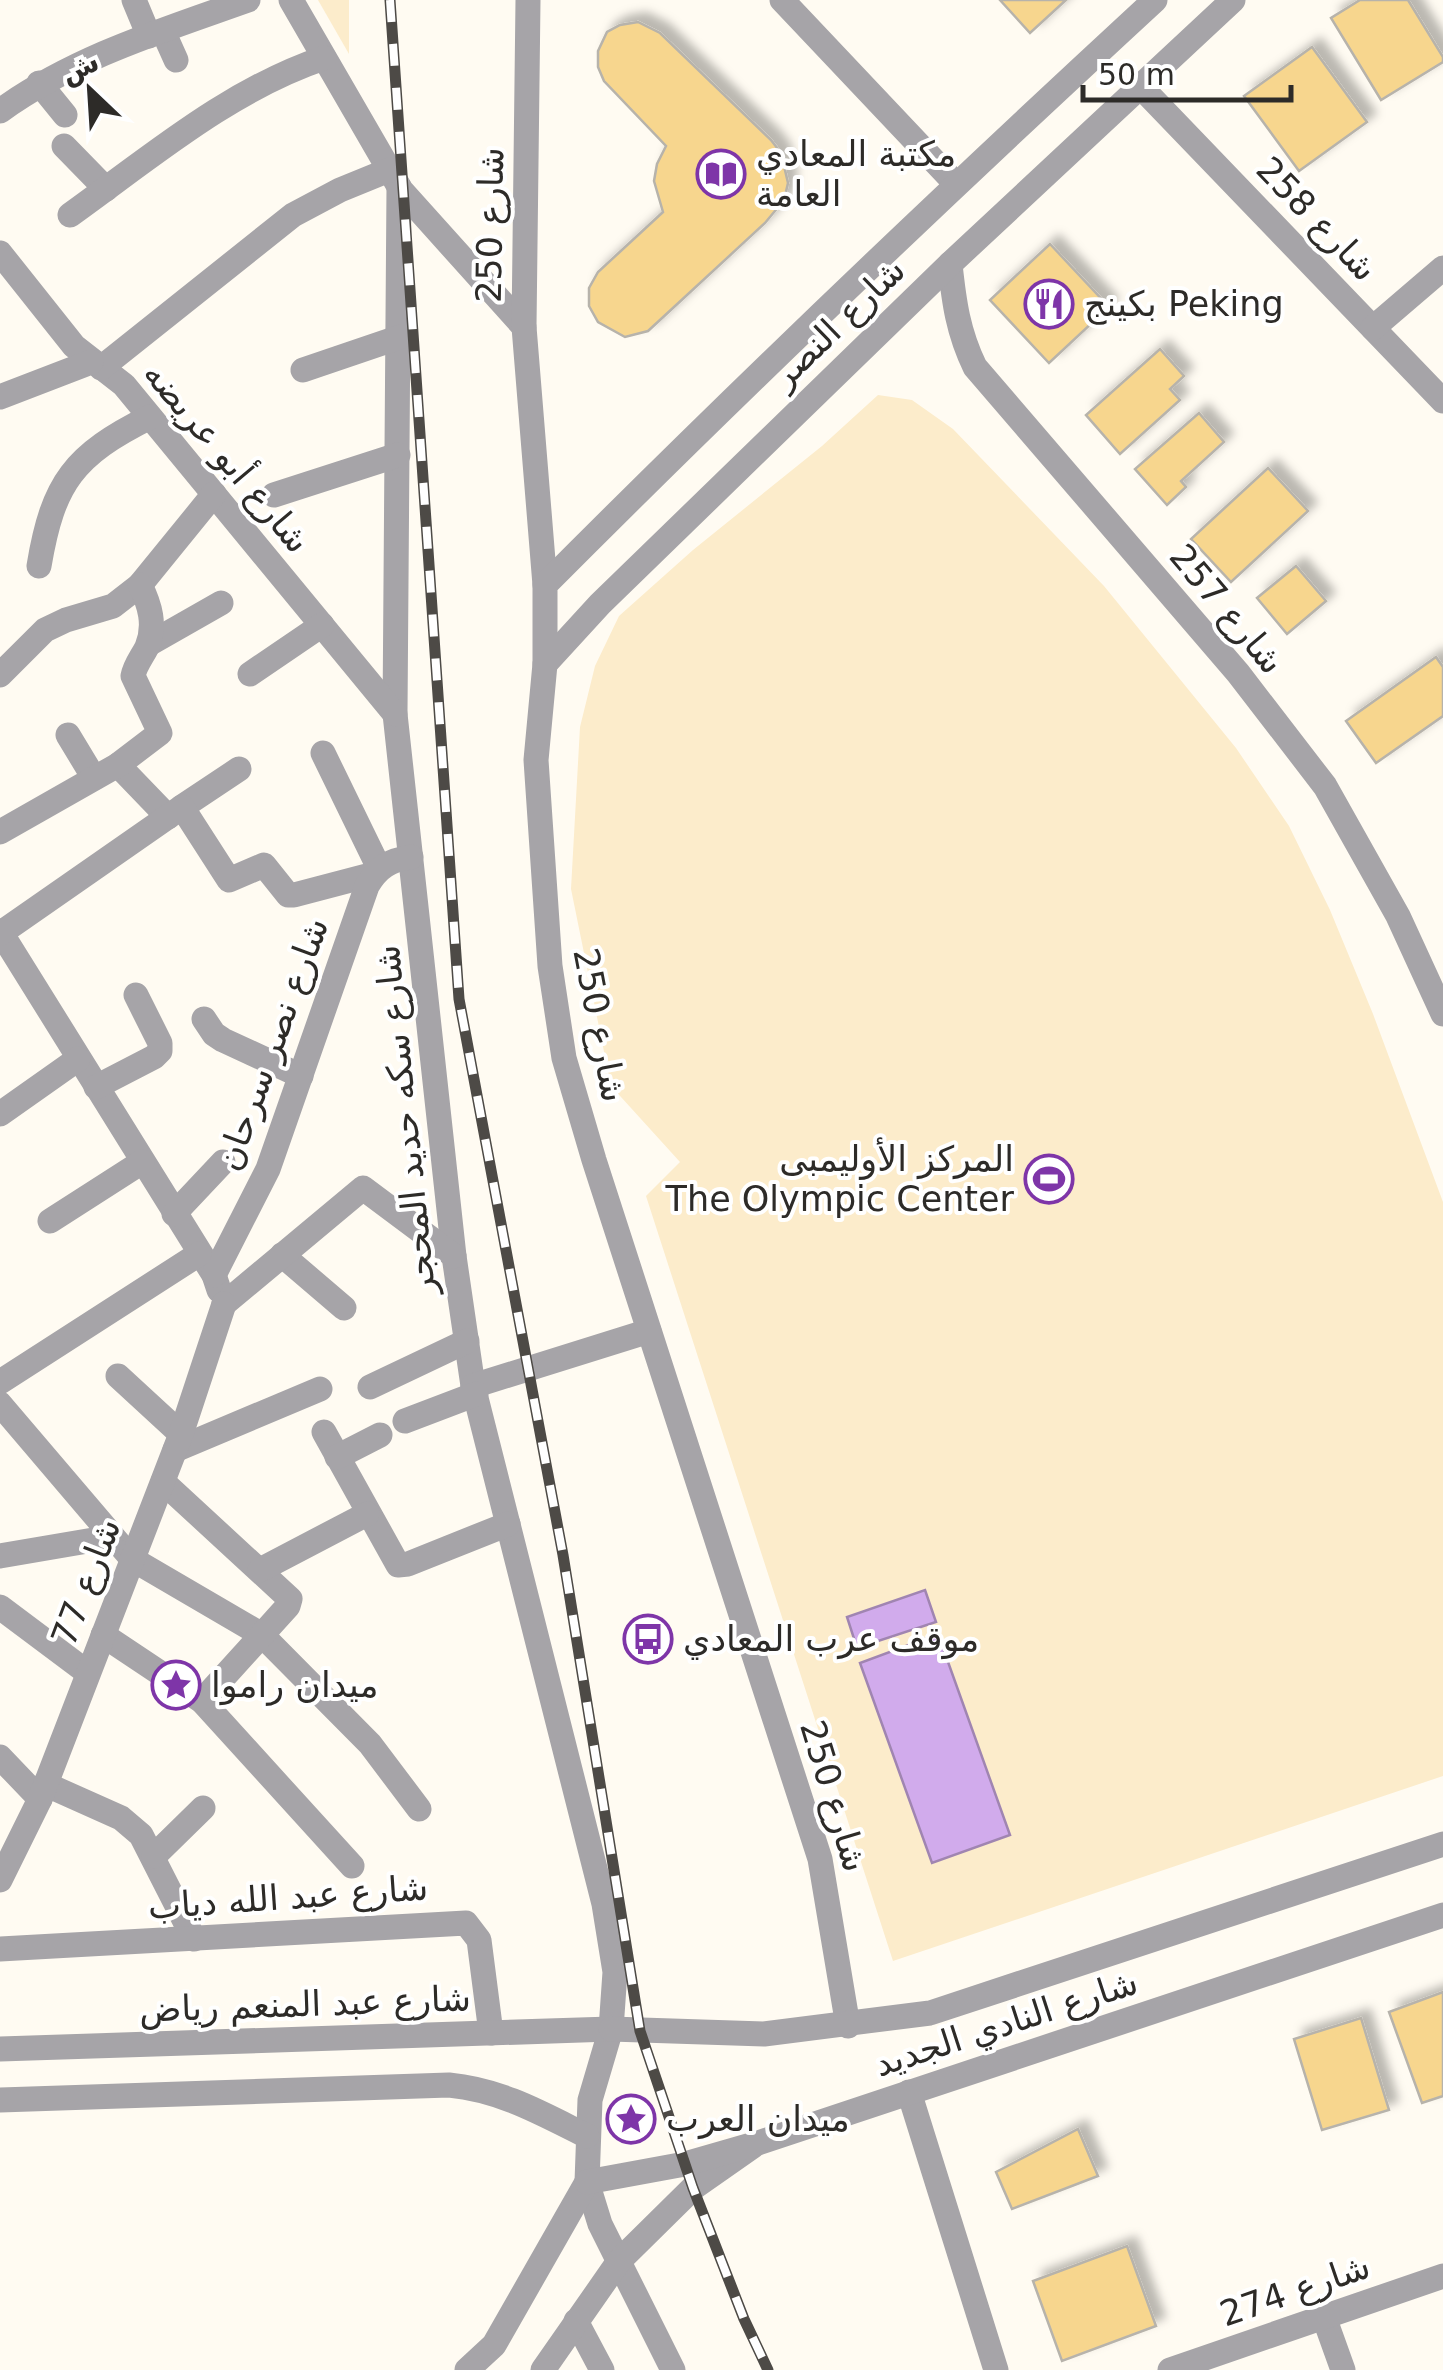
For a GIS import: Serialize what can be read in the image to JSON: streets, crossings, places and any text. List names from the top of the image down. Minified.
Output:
{"streets":{"street":["شارع 258","شارع 250","شارع النصر","شارع أبو عريضه","شارع 257","شارع نصر سرحان","شارع سكه حديد المحجر","شارع 77","شارع عبد الله دياب","شارع عبد المنعم رياض","شارع النادي الجديد","شارع 274"]},"crossings":[["شارع 258","شارع النصر"],["شارع 250","شارع النصر"],["شارع 250","شارع النادي الجديد"],["شارع النصر","شارع 257"],["شارع أبو عريضه","شارع سكه حديد المحجر"],["شارع سكه حديد المحجر","شارع عبد المنعم رياض"],["شارع سكه حديد المحجر","شارع النادي الجديد"],["شارع عبد الله دياب","شارع عبد المنعم رياض"],["شارع عبد المنعم رياض","شارع النادي الجديد"]],"places":{"library":["مكتبة المعادي العامة"],"restaurant":["بكينج Peking"],"sports":["المركز الأوليمبى The Olympic Center"],"bus stop":["موقف عرب المعادي"],"place":["ميدان راموا","ميدان العرب"]},"scale_bar":"50 m","north":"top left"}
